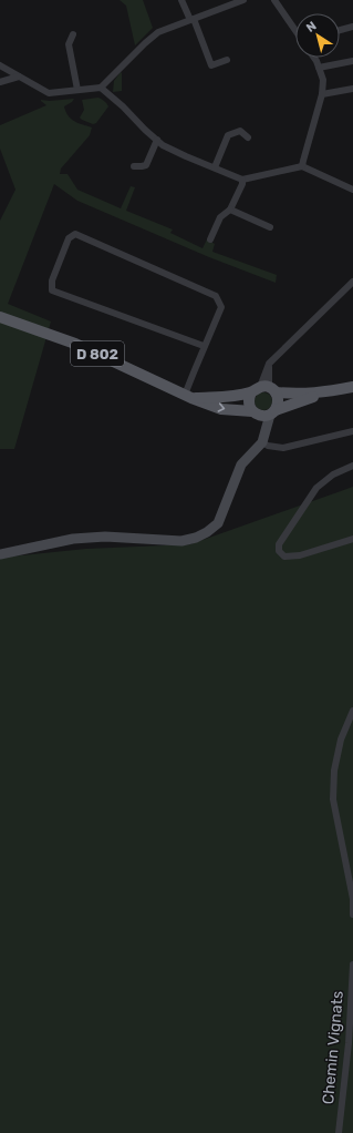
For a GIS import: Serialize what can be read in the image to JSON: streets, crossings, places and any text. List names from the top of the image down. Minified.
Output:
{"streets":{"main road":["D 802"],"street":["Chemin Vignats"]},"north":"top left"}
